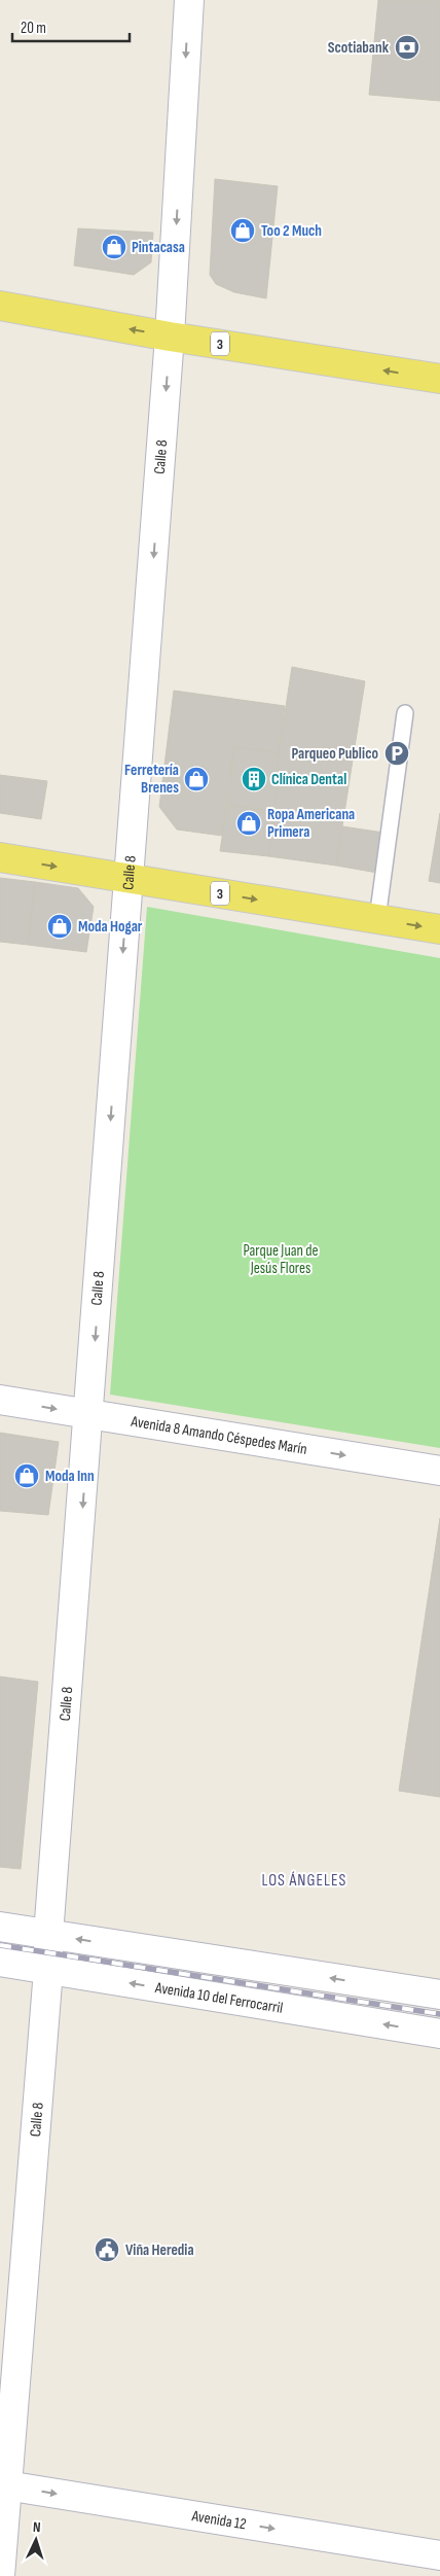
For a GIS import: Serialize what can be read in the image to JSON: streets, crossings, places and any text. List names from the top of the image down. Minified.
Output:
{"streets":{"main road":["3"],"street":["Calle 8","Avenida 8 Amando Céspedes Marín","Avenida 10 del Ferrocarril","Avenida 12"]},"crossings":[["3","Calle 8"],["Calle 8","Avenida 8 Amando Céspedes Marín"],["Calle 8","Avenida 10 del Ferrocarril"],["Calle 8","Avenida 12"]],"one_way":["Calle 8","Avenida 8 Amando Céspedes Marín","Avenida 12"],"districts":["LOS ÁNGELES"],"parks":["Parque Juan de Jesús Flores"],"places":{"bank":["Scotiabank"],"shop":["Too 2 Much","Pintacasa","Ferretería Brenes","Ropa Americana Primera","Moda Hogar","Moda Inn"],"parking":["Parqueo Publico"],"building":["Clínica Dental"],"public building":["Viña Heredia"]},"scale_bar":"20 m","north":"top"}
